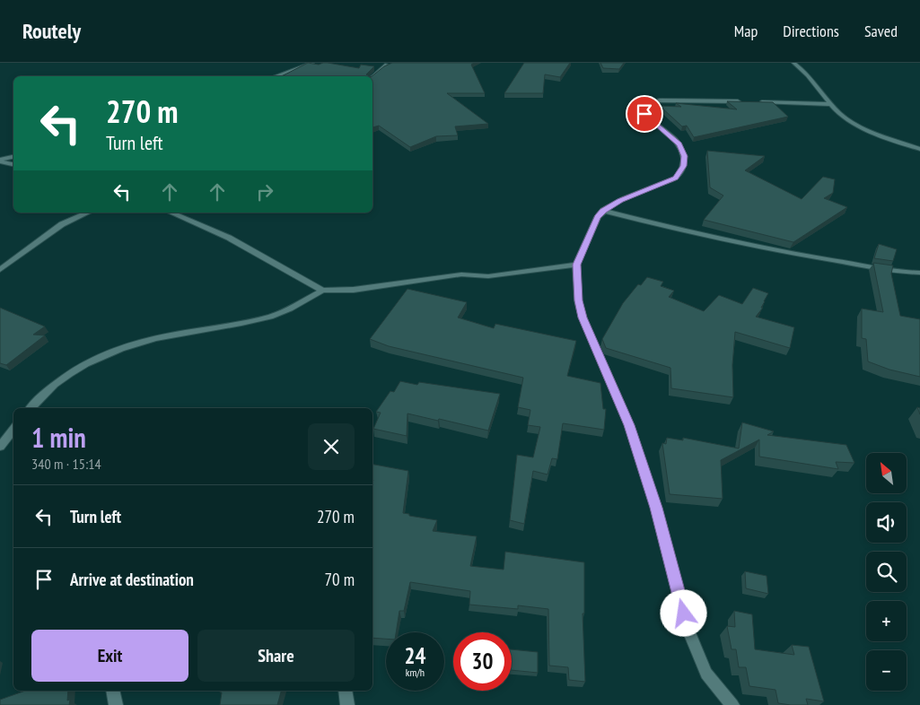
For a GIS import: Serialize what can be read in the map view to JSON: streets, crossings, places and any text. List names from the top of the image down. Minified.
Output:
{"north":"top left","page":{"header":"Routely","nav":["Map","Directions","Saved"],"turn":["270 m","Turn left"],"heading":["1 min","340 m · 15:14"],"map_buttons":["+","−"],"list":[{"name":"Turn left","value":"270 m"},{"name":"Arrive at destination","value":"70 m"}],"buttons":["Exit","Share"],"speed":"24 km/h","limit":"30"}}
